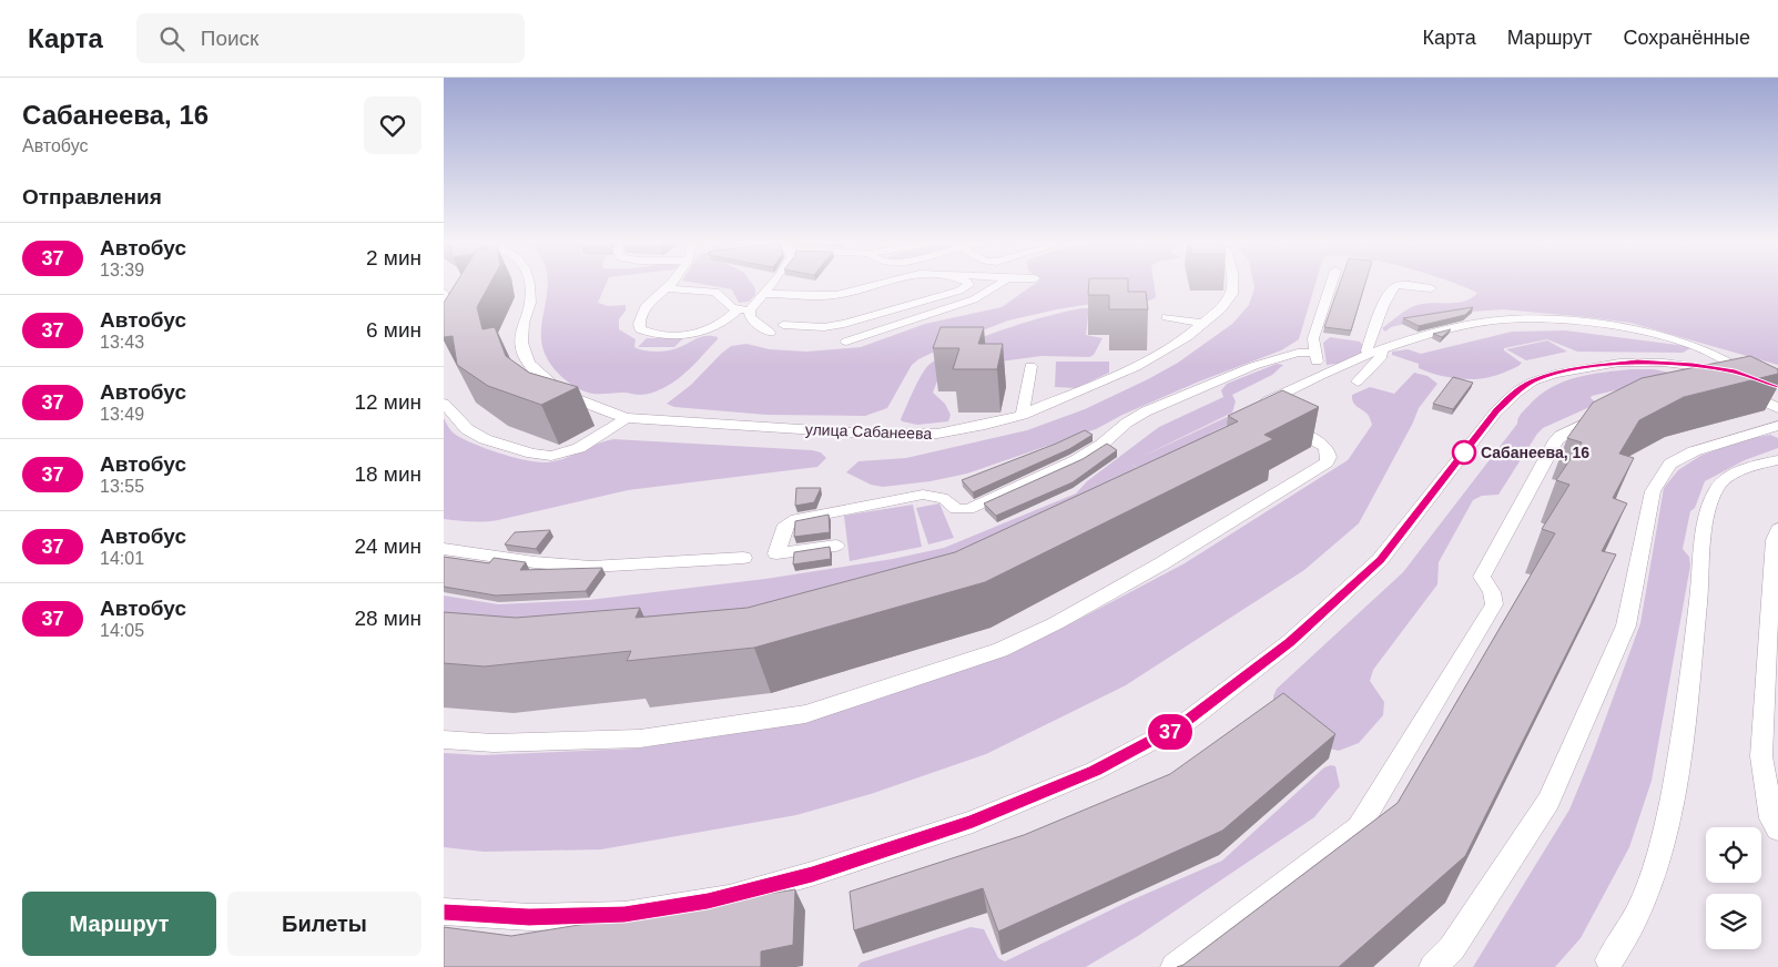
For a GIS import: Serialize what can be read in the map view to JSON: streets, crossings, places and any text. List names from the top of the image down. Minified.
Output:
{"streets":{"street":["улица Сабанеева"]},"places":["Сабанеева, 16"],"lines":["bus line 37"],"page":{"header":"Карта","search":"Поиск","nav":["Карта","Маршрут","Сохранённые"],"heading":[["Сабанеева, 16","Автобус"],"Отправления"],"on_map":"37","list":[{"mark":"37","name":"Автобус","note":"13:39","value":"2 мин"},{"mark":"37","name":"Автобус","note":"13:43","value":"6 мин"},{"mark":"37","name":"Автобус","note":"13:49","value":"12 мин"},{"mark":"37","name":"Автобус","note":"13:55","value":"18 мин"},{"mark":"37","name":"Автобус","note":"14:01","value":"24 мин"},{"mark":"37","name":"Автобус","note":"14:05","value":"28 мин"}],"buttons":["Маршрут","Билеты"]}}
